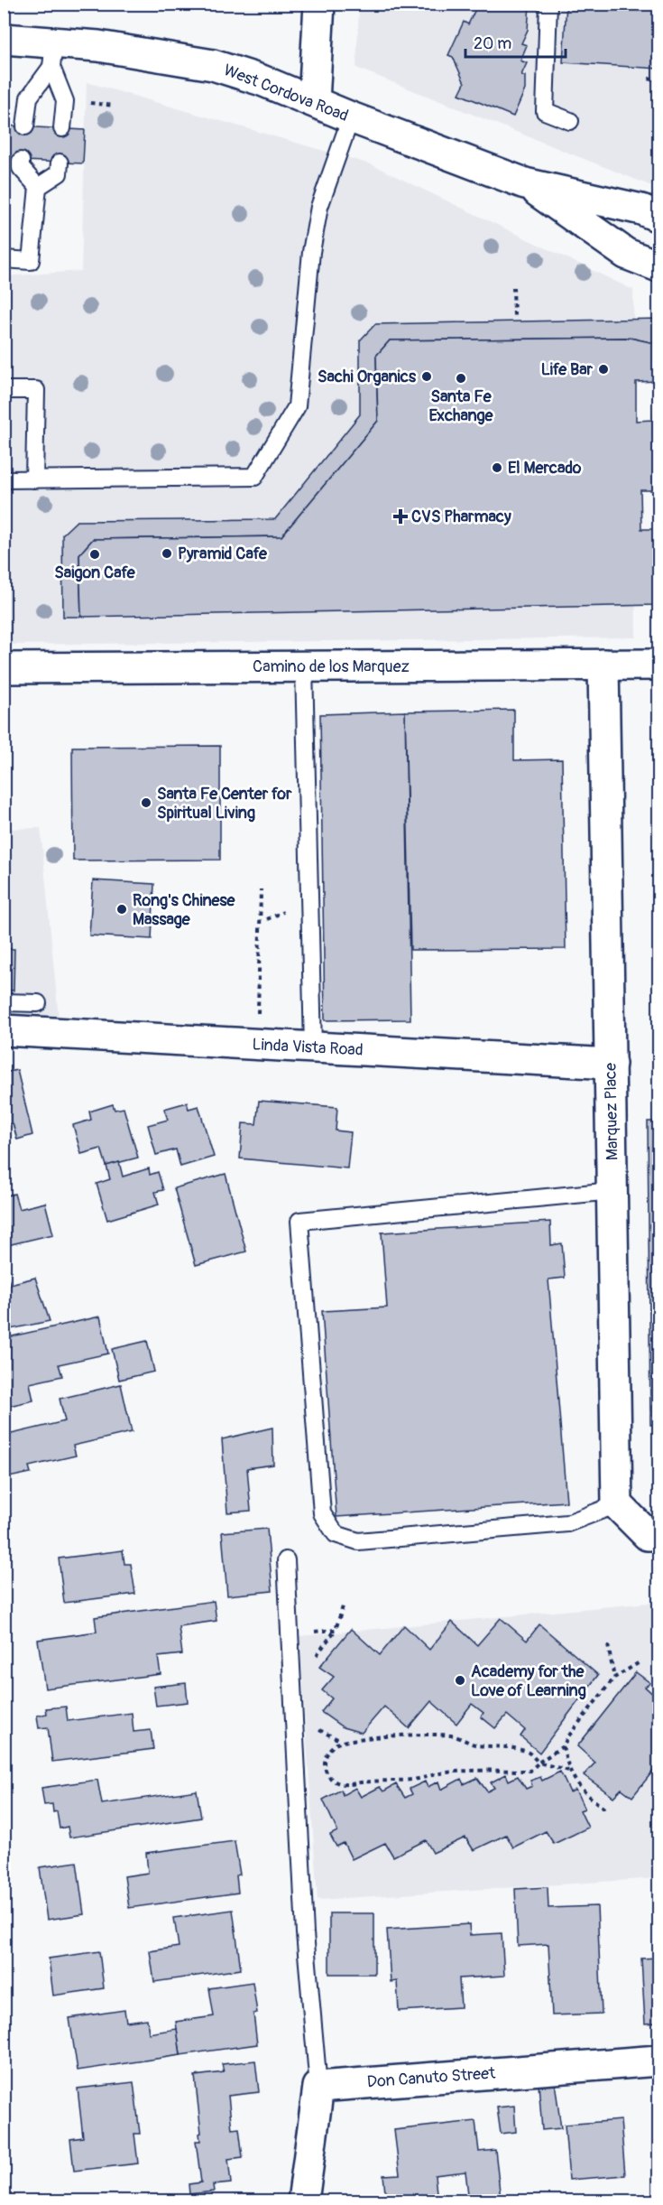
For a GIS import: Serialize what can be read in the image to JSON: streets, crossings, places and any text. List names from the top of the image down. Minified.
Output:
{"streets":{"street":["West Cordova Road","Camino de los Marquez","Linda Vista Road","Marquez Place","Don Canuto Street"]},"crossings":[["Camino de los Marquez","Marquez Place"],["Linda Vista Road","Marquez Place"]],"places":{"other":["Life Bar","Sachi Organics","Santa Fe Exchange","El Mercado","Pyramid Cafe","Saigon Cafe","Santa Fe Center for Spiritual Living","Rong's Chinese Massage","Academy for the Love of Learning"],"health":["CVS Pharmacy"]},"scale_bar":"20 m"}
